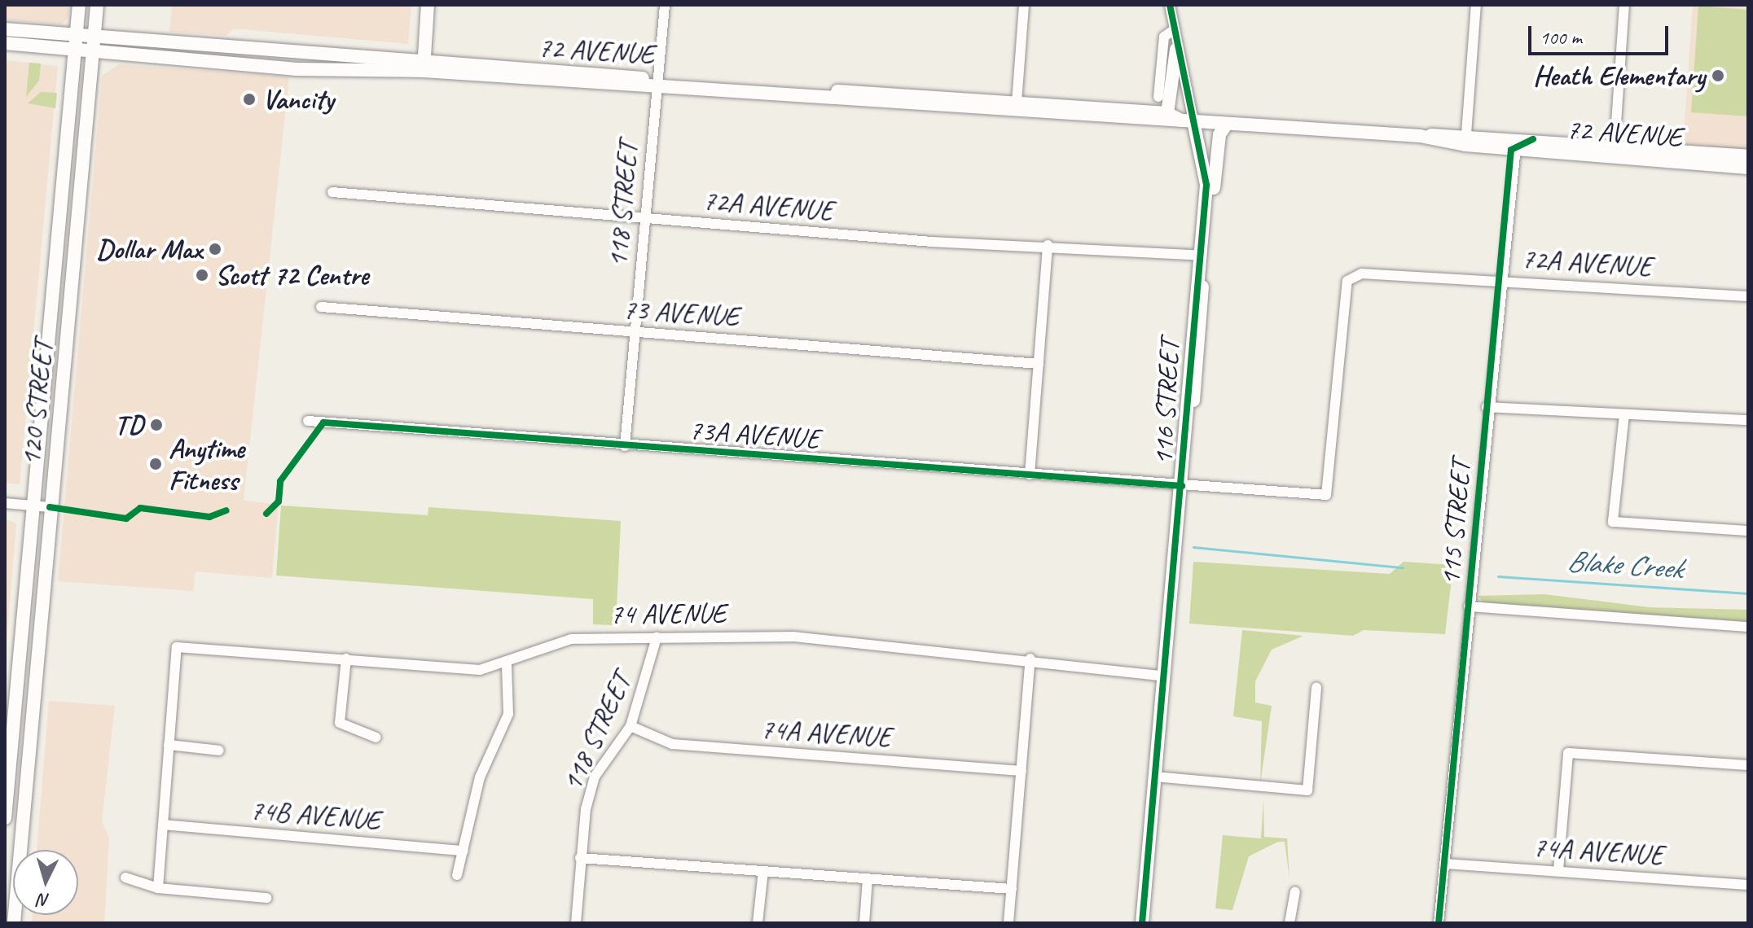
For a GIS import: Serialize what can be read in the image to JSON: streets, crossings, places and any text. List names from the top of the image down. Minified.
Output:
{"streets":{"main road":["72 AVENUE","116 STREET","120 STREET"],"street":["118 STREET","72A AVENUE","73 AVENUE","73A AVENUE","115 STREET","74 AVENUE","74A AVENUE","74B AVENUE"]},"crossings":[["72 AVENUE","118 STREET"],["72 AVENUE","116 STREET"],["72 AVENUE","120 STREET"],["72 AVENUE","115 STREET"],["118 STREET","72A AVENUE"],["118 STREET","73 AVENUE"],["118 STREET","73A AVENUE"],["118 STREET","74 AVENUE"],["118 STREET","74A AVENUE"],["72A AVENUE","116 STREET"],["72A AVENUE","73A AVENUE"],["72A AVENUE","115 STREET"],["116 STREET","73A AVENUE"],["116 STREET","74 AVENUE"],["115 STREET","74A AVENUE"]],"water":["Blake Creek"],"places":["Heath Elementary","Vancity","Dollar Max","Scott 72 Centre","TD","Anytime Fitness"],"scale_bar":"100 m","north":"bottom"}
